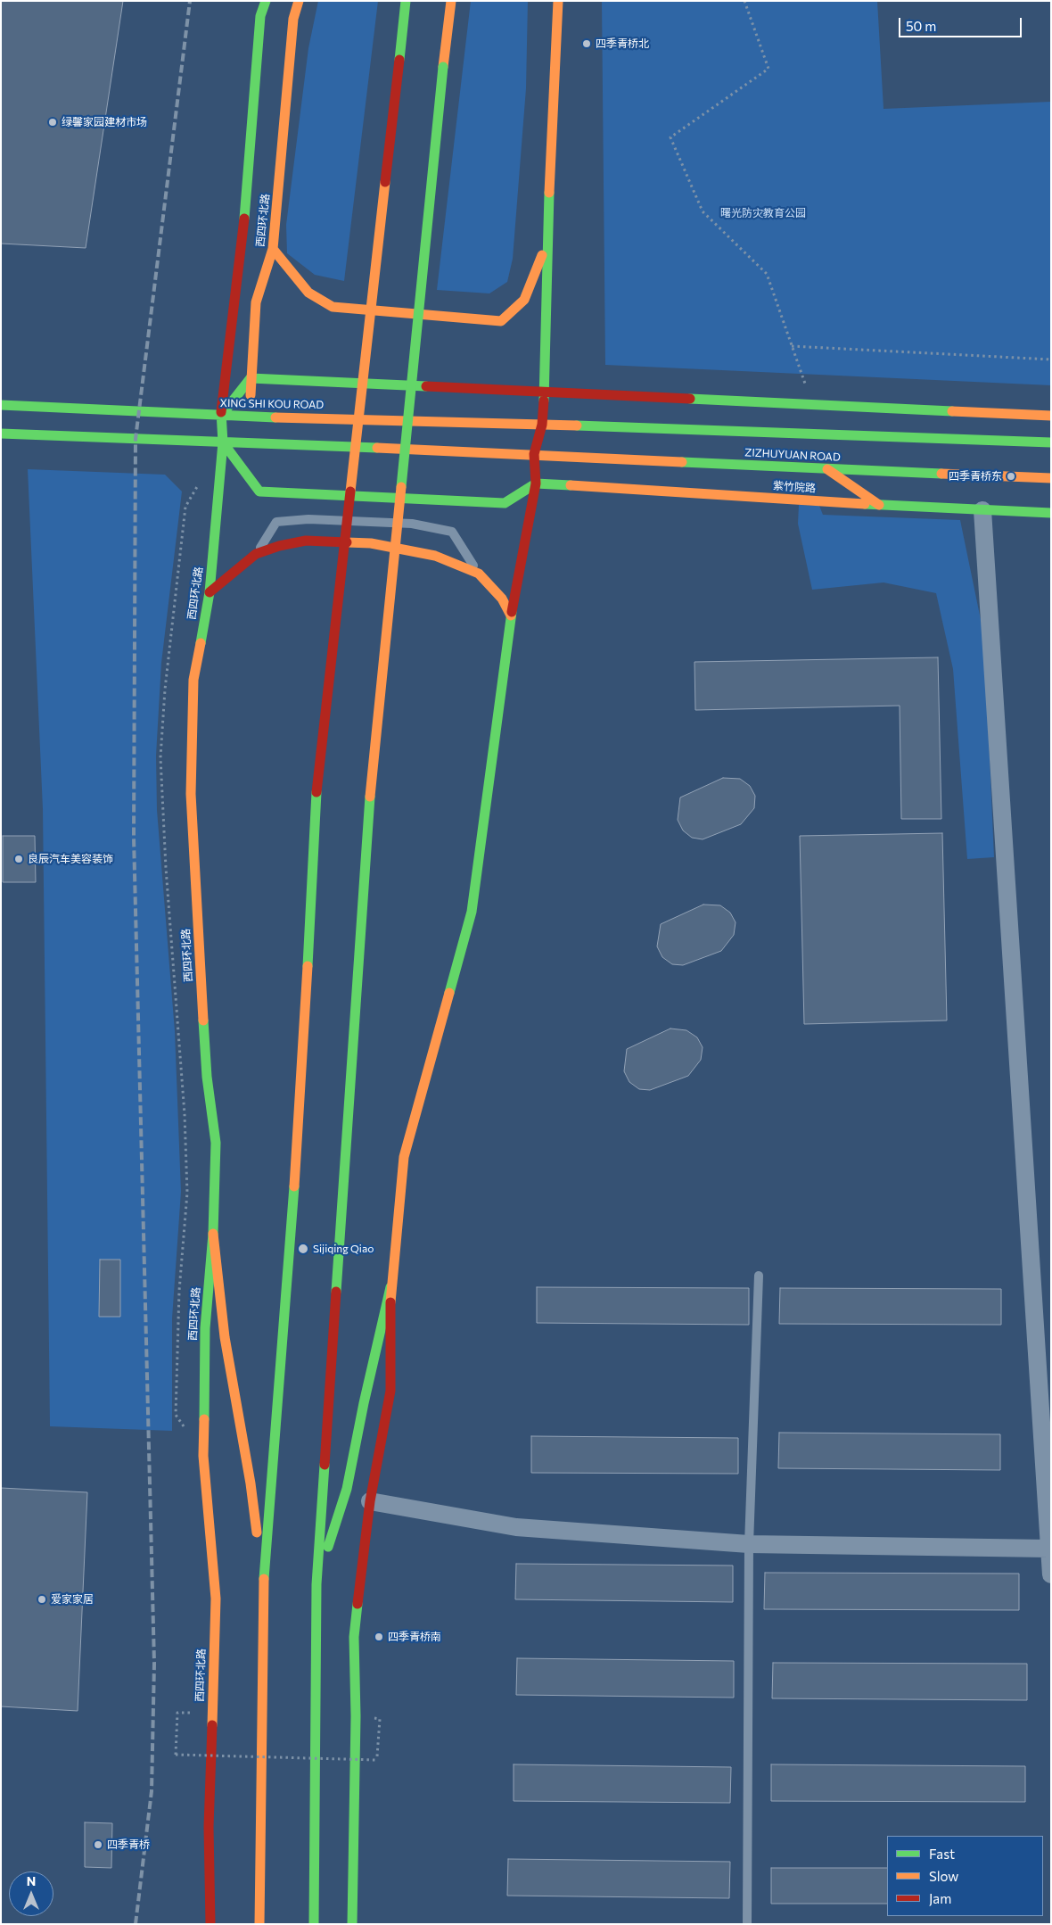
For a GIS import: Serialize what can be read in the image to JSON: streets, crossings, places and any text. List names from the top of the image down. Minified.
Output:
{"streets":{"main road":["西四环北路","XING SHI KOU ROAD","ZIZHUYUAN ROAD","紫竹院路"]},"crossings":[["西四环北路","XING SHI KOU ROAD"],["XING SHI KOU ROAD","ZIZHUYUAN ROAD"]],"parks":["曙光防灾教育公园"],"places":["四季青桥北","绿馨家园建材市场","四季青桥东","良辰汽车美容装饰","Sijiqing Qiao","爱家家居","四季青桥南","四季青桥"],"legend":["Fast","Slow","Jam"],"scale_bar":"50 m","north":"top"}
